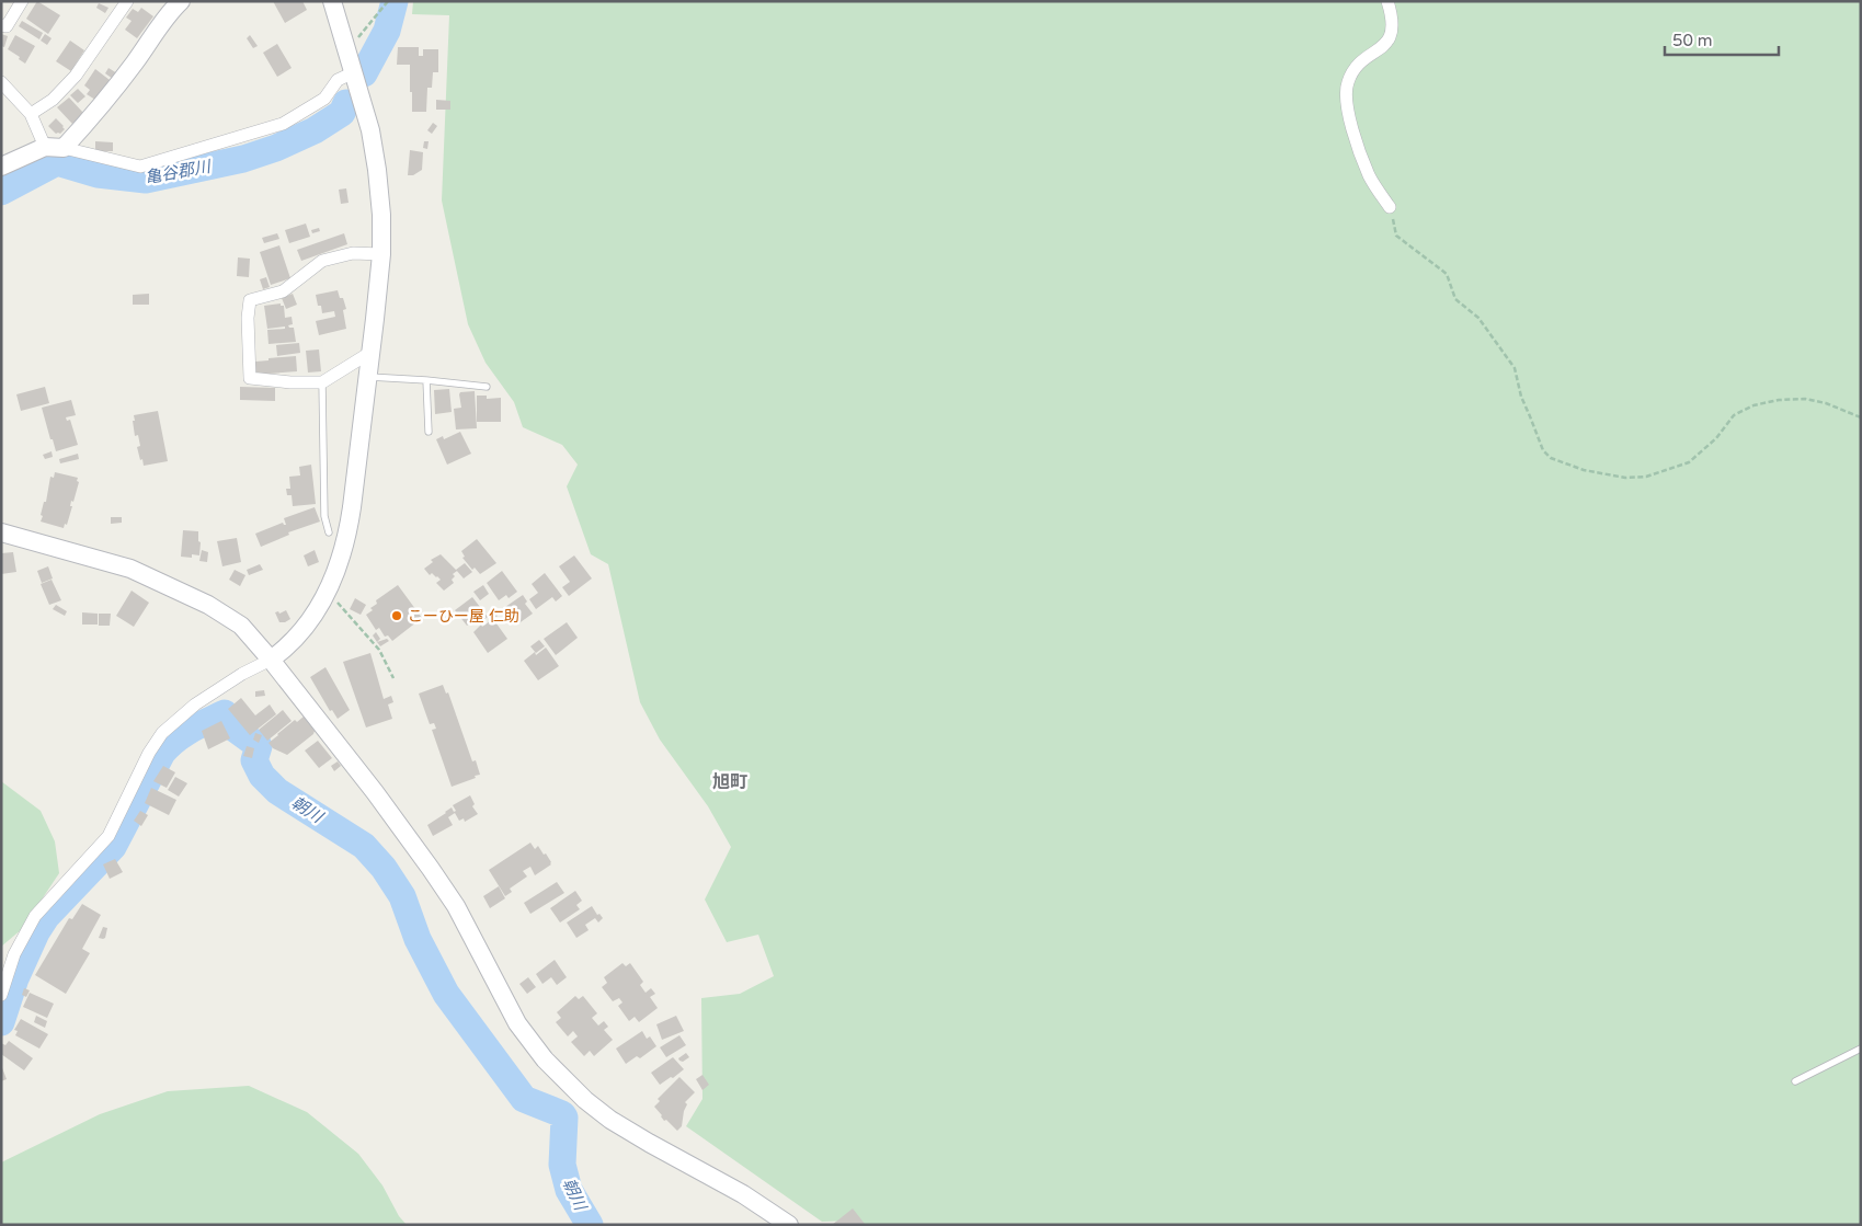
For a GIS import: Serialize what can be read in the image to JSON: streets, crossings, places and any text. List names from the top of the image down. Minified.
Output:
{"districts":["旭町"],"water":["亀谷郡川","朝川"],"places":["こーひー屋 仁助"],"scale_bar":"50 m"}
